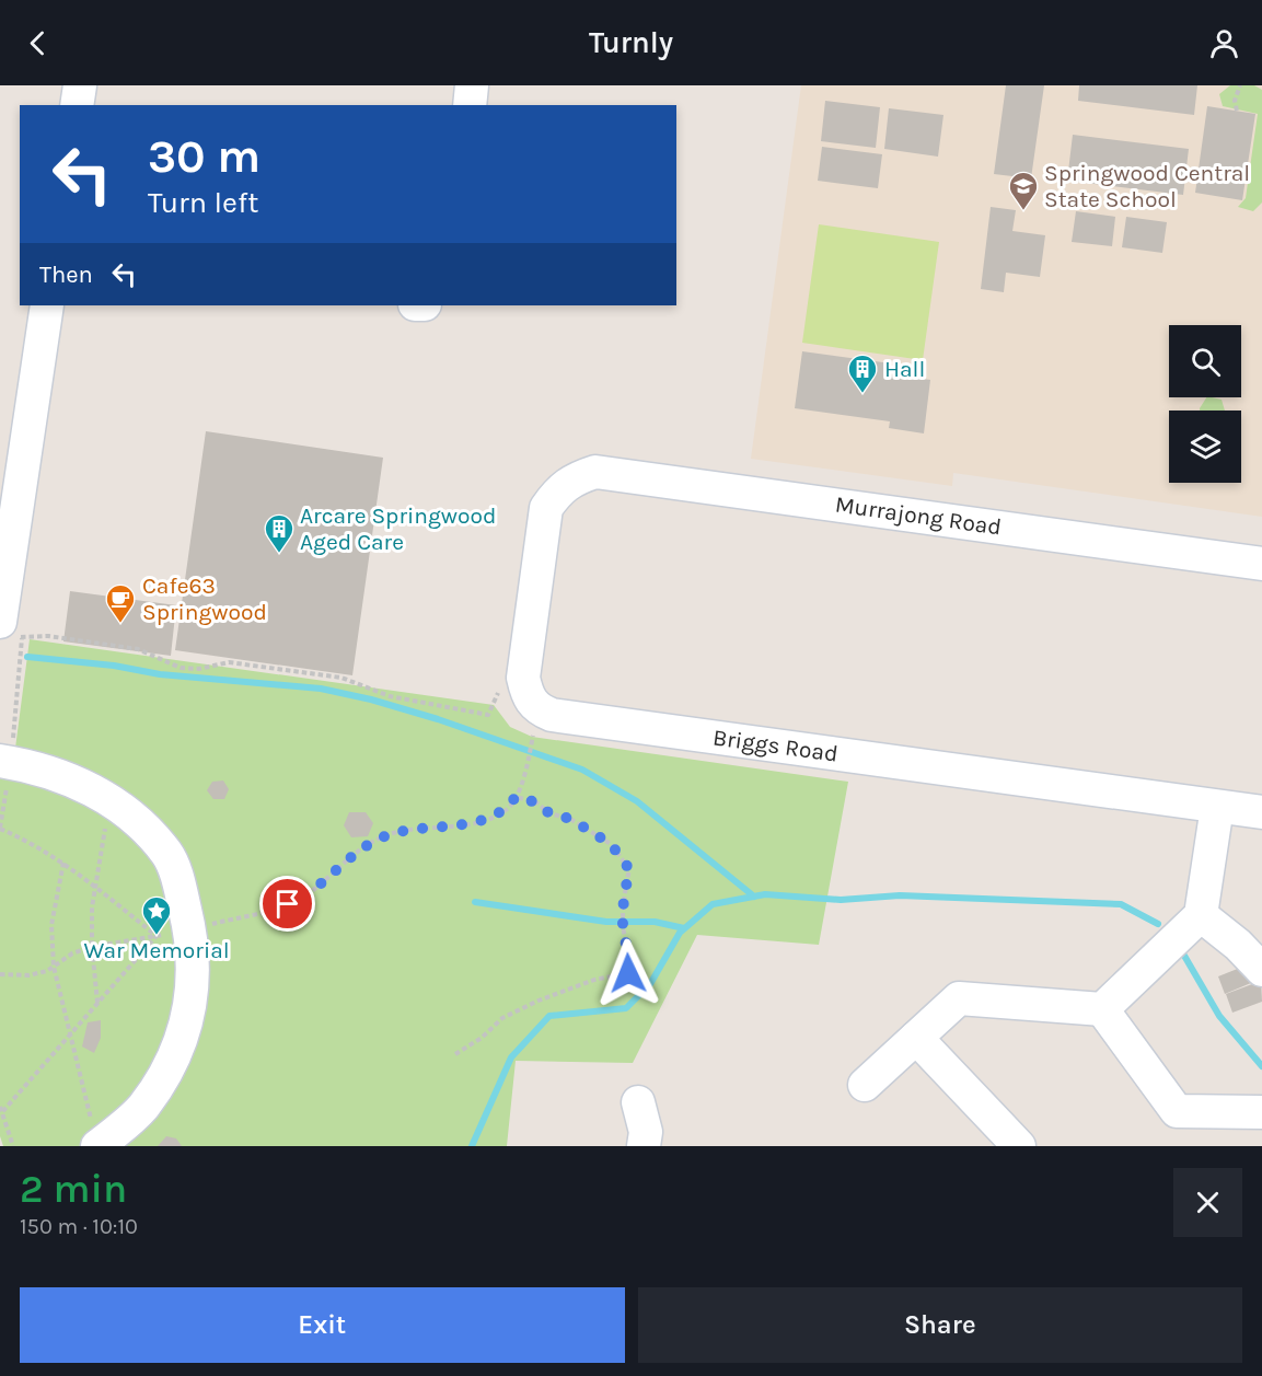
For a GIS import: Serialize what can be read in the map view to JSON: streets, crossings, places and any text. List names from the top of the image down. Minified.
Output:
{"streets":{"street":["Murrajong Road","Briggs Road"]},"crossings":[["Murrajong Road","Briggs Road"]],"places":{"school or university":["Springwood Central State School"],"building":["Hall","Arcare Springwood Aged Care"],"cafe":["Cafe63 Springwood"],"place":["War Memorial"]},"page":{"header":"Turnly","turn":["30 m","Turn left"],"then":"Then","heading":["2 min","150 m · 10:10"],"buttons":["Exit","Share"]}}
